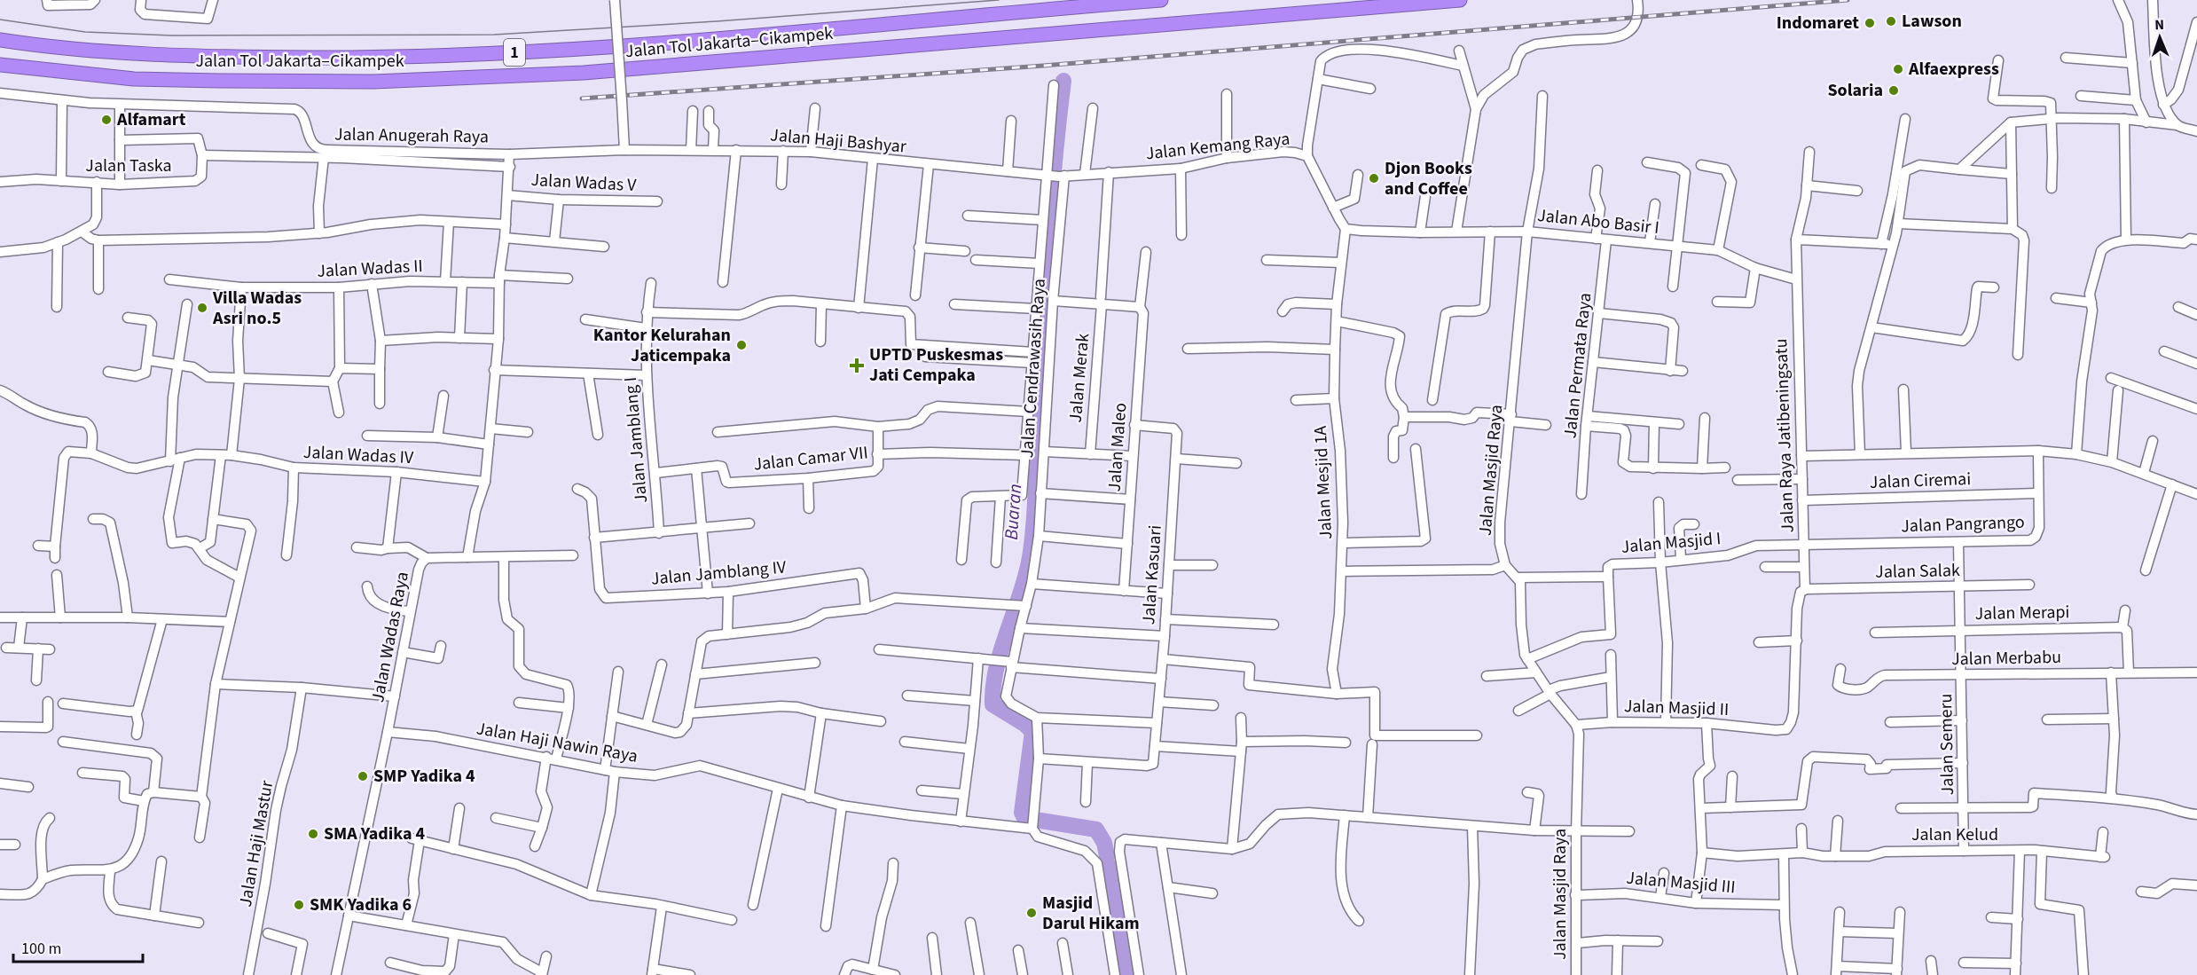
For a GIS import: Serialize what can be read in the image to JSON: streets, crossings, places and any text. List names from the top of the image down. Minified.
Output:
{"streets":{"highway":["Jalan Tol Jakarta–Cikampek","1"],"street":["Jalan Anugerah Raya","Jalan Haji Bashyar","Jalan Kemang Raya","Jalan Taska","Jalan Wadas V","Jalan Abo Basir I","Jalan Wadas II","Jalan Permata Raya","Jalan Cendrawasih Raya","Jalan Merak","Jalan Raya Jatibeningsatu","Jalan Jamblang I","Jalan Maleo","Jalan Wadas IV","Jalan Camar VII","Jalan Masjid Raya","Jalan Ciremai","Jalan Mesjid 1A","Jalan Pangrango","Jalan Masjid I","Jalan Salak","Jalan Jamblang IV","Jalan Kasuari","Jalan Merapi","Jalan Wadas Raya","Jalan Merbabu","Jalan Masjid II","Jalan Haji Nawin Raya","Jalan Semeru","Jalan Kelud","Jalan Haji Mastur","Jalan Masjid III"]},"crossings":[["Jalan Anugerah Raya","Jalan Haji Bashyar"],["Jalan Anugerah Raya","Jalan Taska"],["Jalan Haji Bashyar","Jalan Kemang Raya"],["Jalan Haji Bashyar","Jalan Cendrawasih Raya"],["Jalan Kemang Raya","Jalan Cendrawasih Raya"],["Jalan Kemang Raya","Jalan Merak"],["Jalan Kemang Raya","Jalan Mesjid 1A"],["Jalan Abo Basir I","Jalan Permata Raya"],["Jalan Abo Basir I","Jalan Raya Jatibeningsatu"],["Jalan Abo Basir I","Jalan Masjid Raya"],["Jalan Raya Jatibeningsatu","Jalan Ciremai"],["Jalan Raya Jatibeningsatu","Jalan Pangrango"],["Jalan Raya Jatibeningsatu","Jalan Masjid I"],["Jalan Raya Jatibeningsatu","Jalan Salak"],["Jalan Raya Jatibeningsatu","Jalan Masjid II"],["Jalan Jamblang I","Jalan Camar VII"],["Jalan Maleo","Jalan Kasuari"],["Jalan Masjid Raya","Jalan Masjid II"],["Jalan Masjid Raya","Jalan Masjid III"],["Jalan Ciremai","Jalan Pangrango"],["Jalan Pangrango","Jalan Masjid I"],["Jalan Pangrango","Jalan Semeru"],["Jalan Salak","Jalan Semeru"],["Jalan Merapi","Jalan Semeru"],["Jalan Wadas Raya","Jalan Haji Nawin Raya"],["Jalan Merbabu","Jalan Semeru"],["Jalan Semeru","Jalan Kelud"]],"water":["Buaran"],"places":{"other":["Lawson","Indomaret","Alfaexpress","Solaria","Alfamart","Djon Books and Coffee","Villa Wadas Asri no.5","Kantor Kelurahan Jaticempaka","SMP Yadika 4","SMA Yadika 4","SMK Yadika 6","Masjid Darul Hikam"],"health":["UPTD Puskesmas Jati Cempaka"]},"scale_bar":"100 m","north":"top"}
